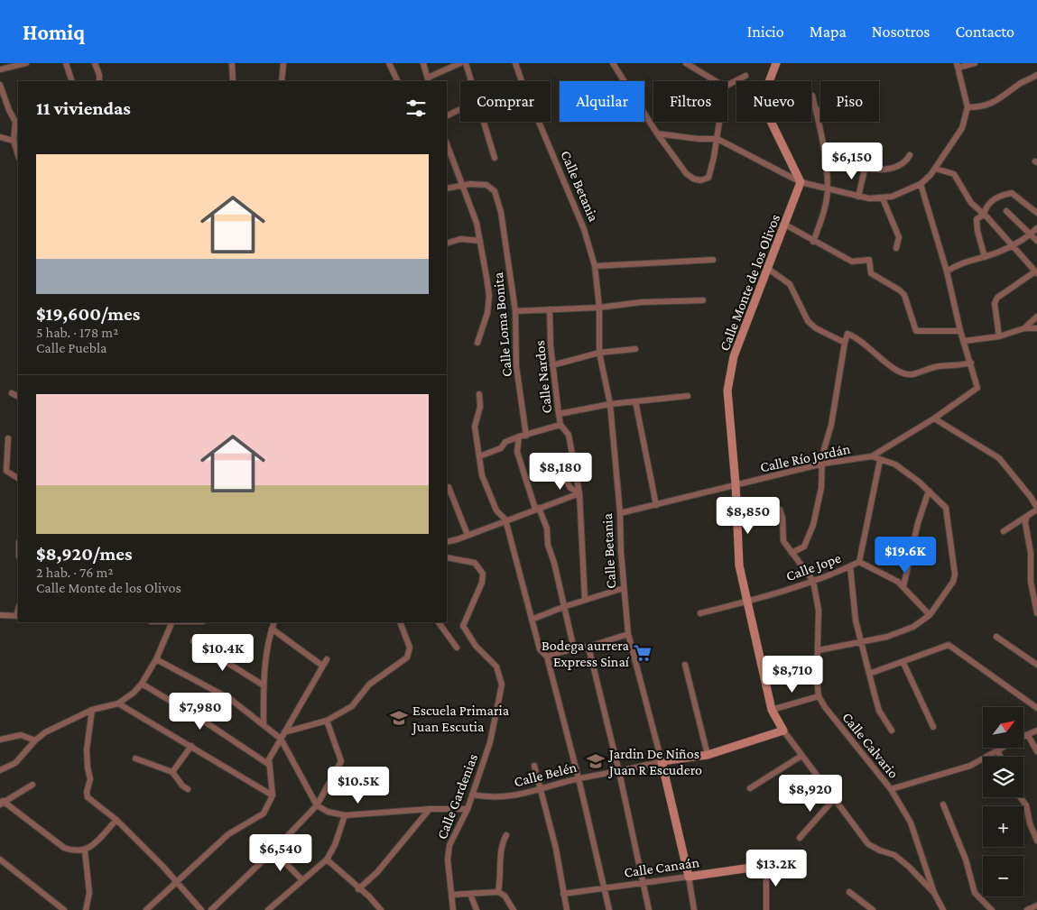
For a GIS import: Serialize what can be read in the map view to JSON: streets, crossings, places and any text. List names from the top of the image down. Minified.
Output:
{"streets":{"street":["Calle Betania","Calle Monte de los Olivos","Calle Loma Bonita","Calle Nardos","Calle Río Jordán","Calle Jope","Calle Calvario","Calle Belén","Calle Gardenias","Calle Canaán"]},"crossings":[["Calle Betania","Calle Río Jordán"],["Calle Betania","Calle Belén"],["Calle Betania","Calle Canaán"],["Calle Monte de los Olivos","Calle Río Jordán"],["Calle Monte de los Olivos","Calle Jope"],["Calle Monte de los Olivos","Calle Calvario"],["Calle Monte de los Olivos","Calle Belén"],["Calle Jope","Calle Calvario"],["Calle Belén","Calle Gardenias"]],"places":{"supermarket":["Bodega aurrera Express Sinaí"],"school or university":["Escuela Primaria Juan Escutia","Jardin De Niños Juan R Escudero"]},"north":"top right","page":{"header":"Homiq","nav":["Inicio","Mapa","Nosotros","Contacto"],"chip":["Comprar","Alquilar","Filtros","Nuevo","Piso"],"heading":"11 viviendas","list":[{"name":"$19,600/mes","note":"5 hab. · 178 m² · Calle Puebla"},{"name":"$8,920/mes","note":"2 hab. · 76 m² · Calle Monte de los Olivos"}],"price":["$6,150","$8,180","$8,850","$19.6K","$10.4K","$8,710","$7,980","$10.5K","$8,920","$6,540","$13.2K"],"map_buttons":["+","−"]}}
